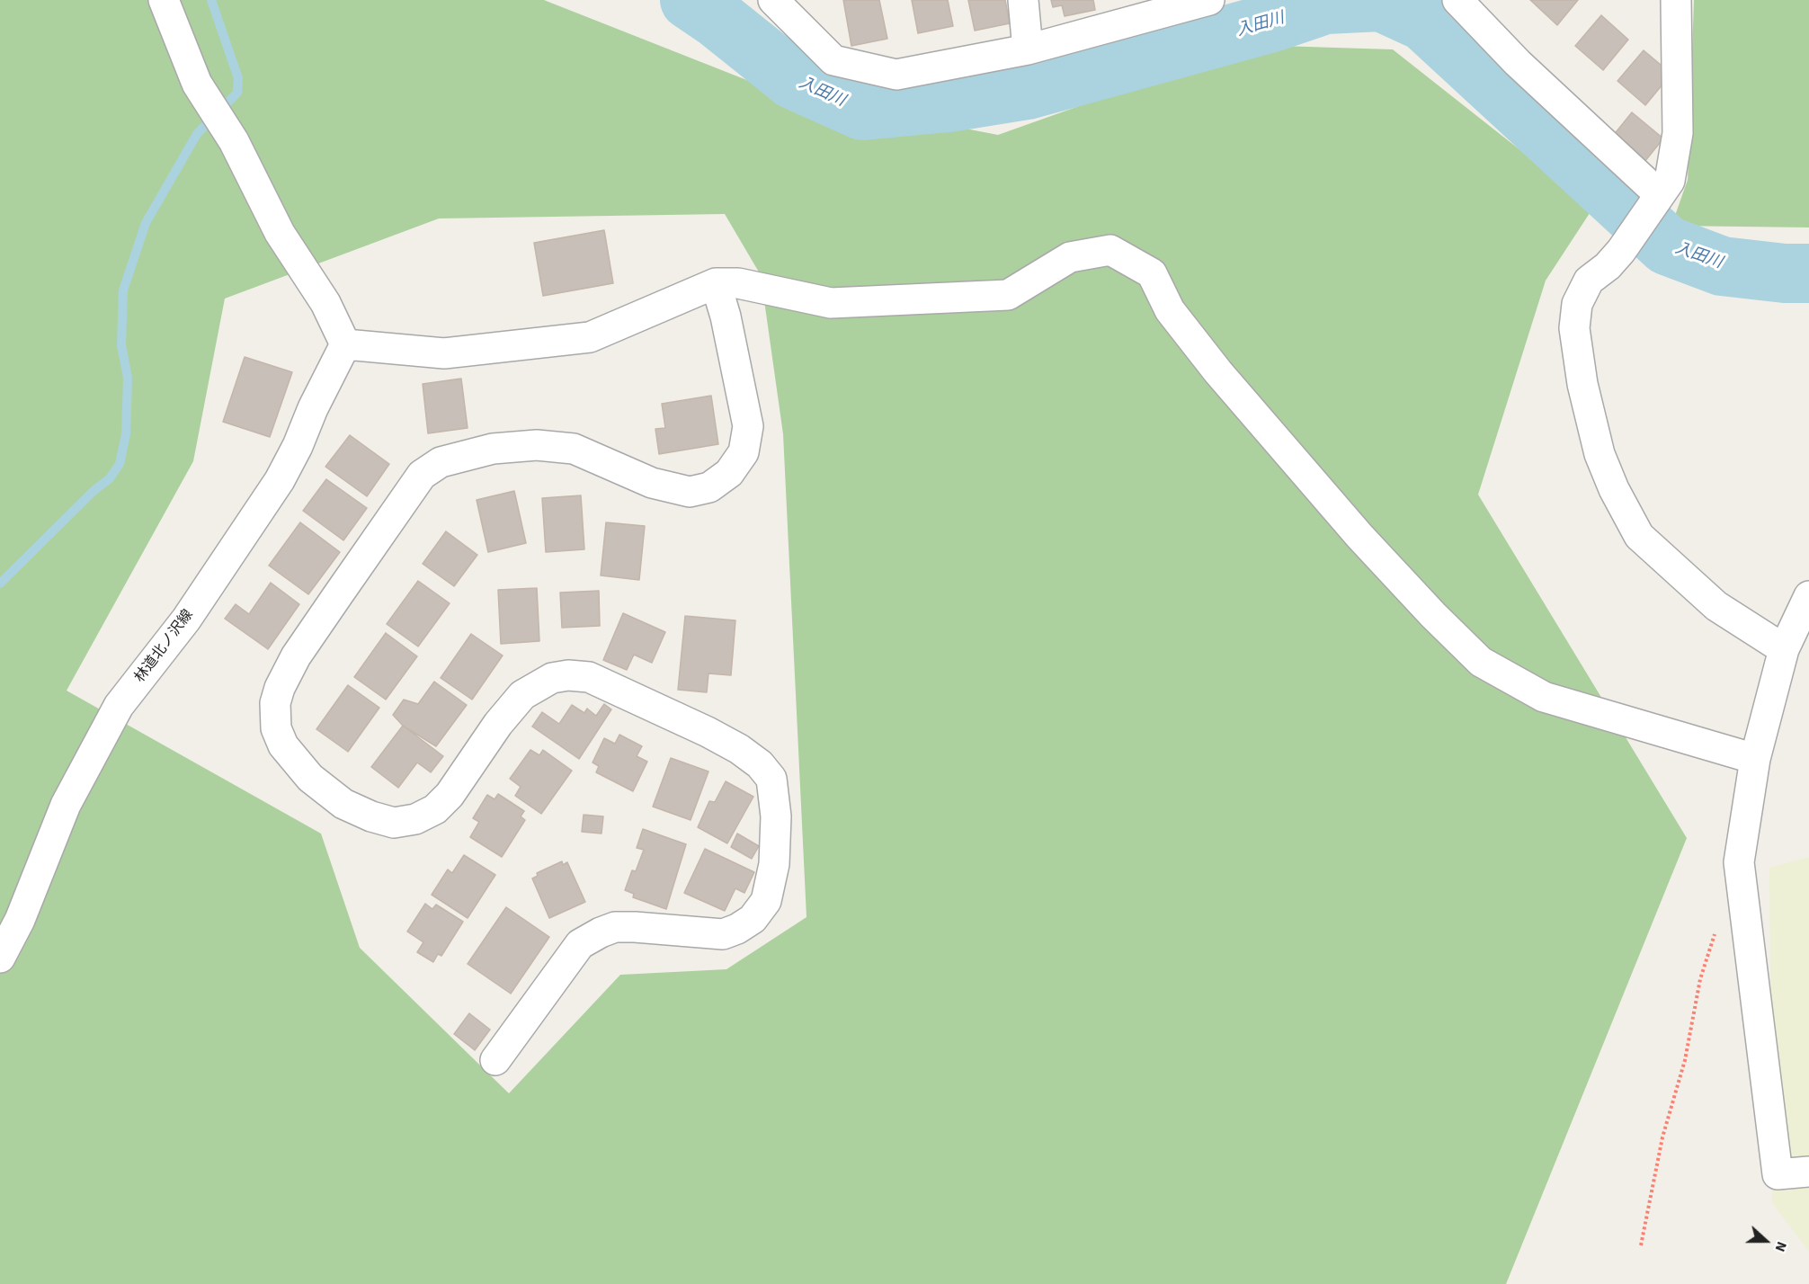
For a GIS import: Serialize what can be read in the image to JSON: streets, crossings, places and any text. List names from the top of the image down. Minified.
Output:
{"streets":{"street":["林道北ノ沢線"]},"water":["入田川"],"north":"right"}
